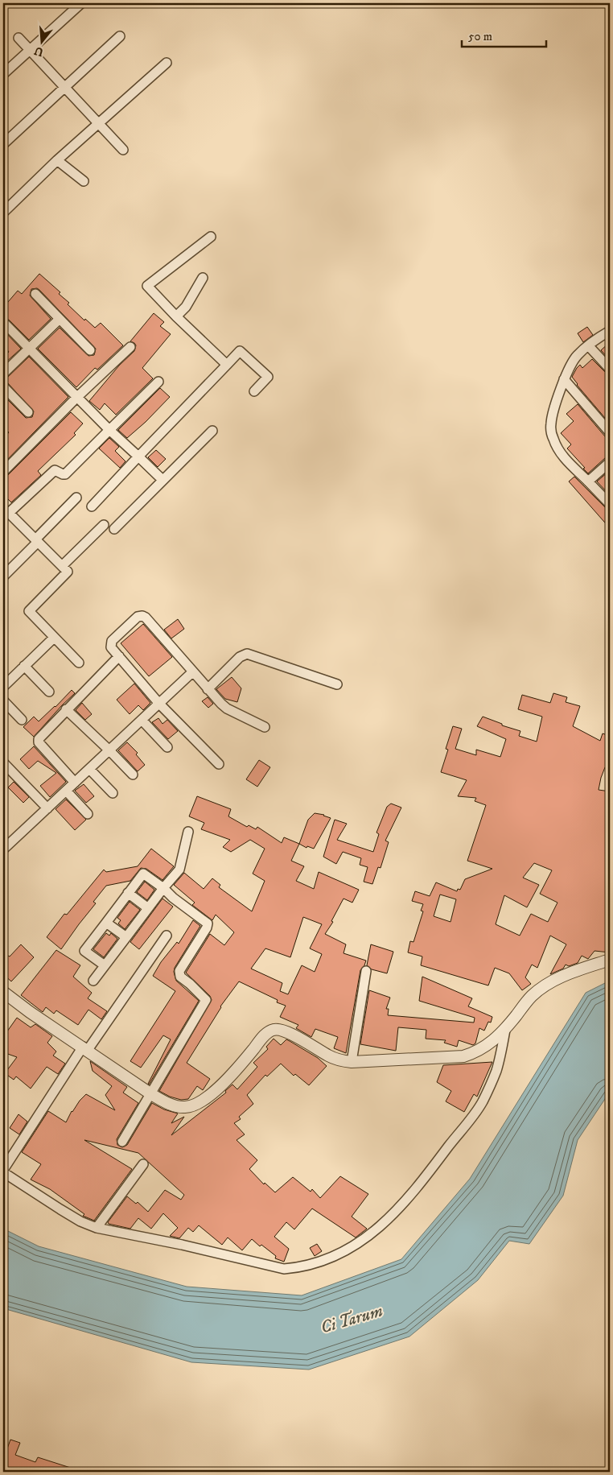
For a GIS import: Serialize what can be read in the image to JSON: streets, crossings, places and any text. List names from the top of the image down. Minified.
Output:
{"water":["Ci Tarum"],"scale_bar":"50 m","north":"bottom"}
